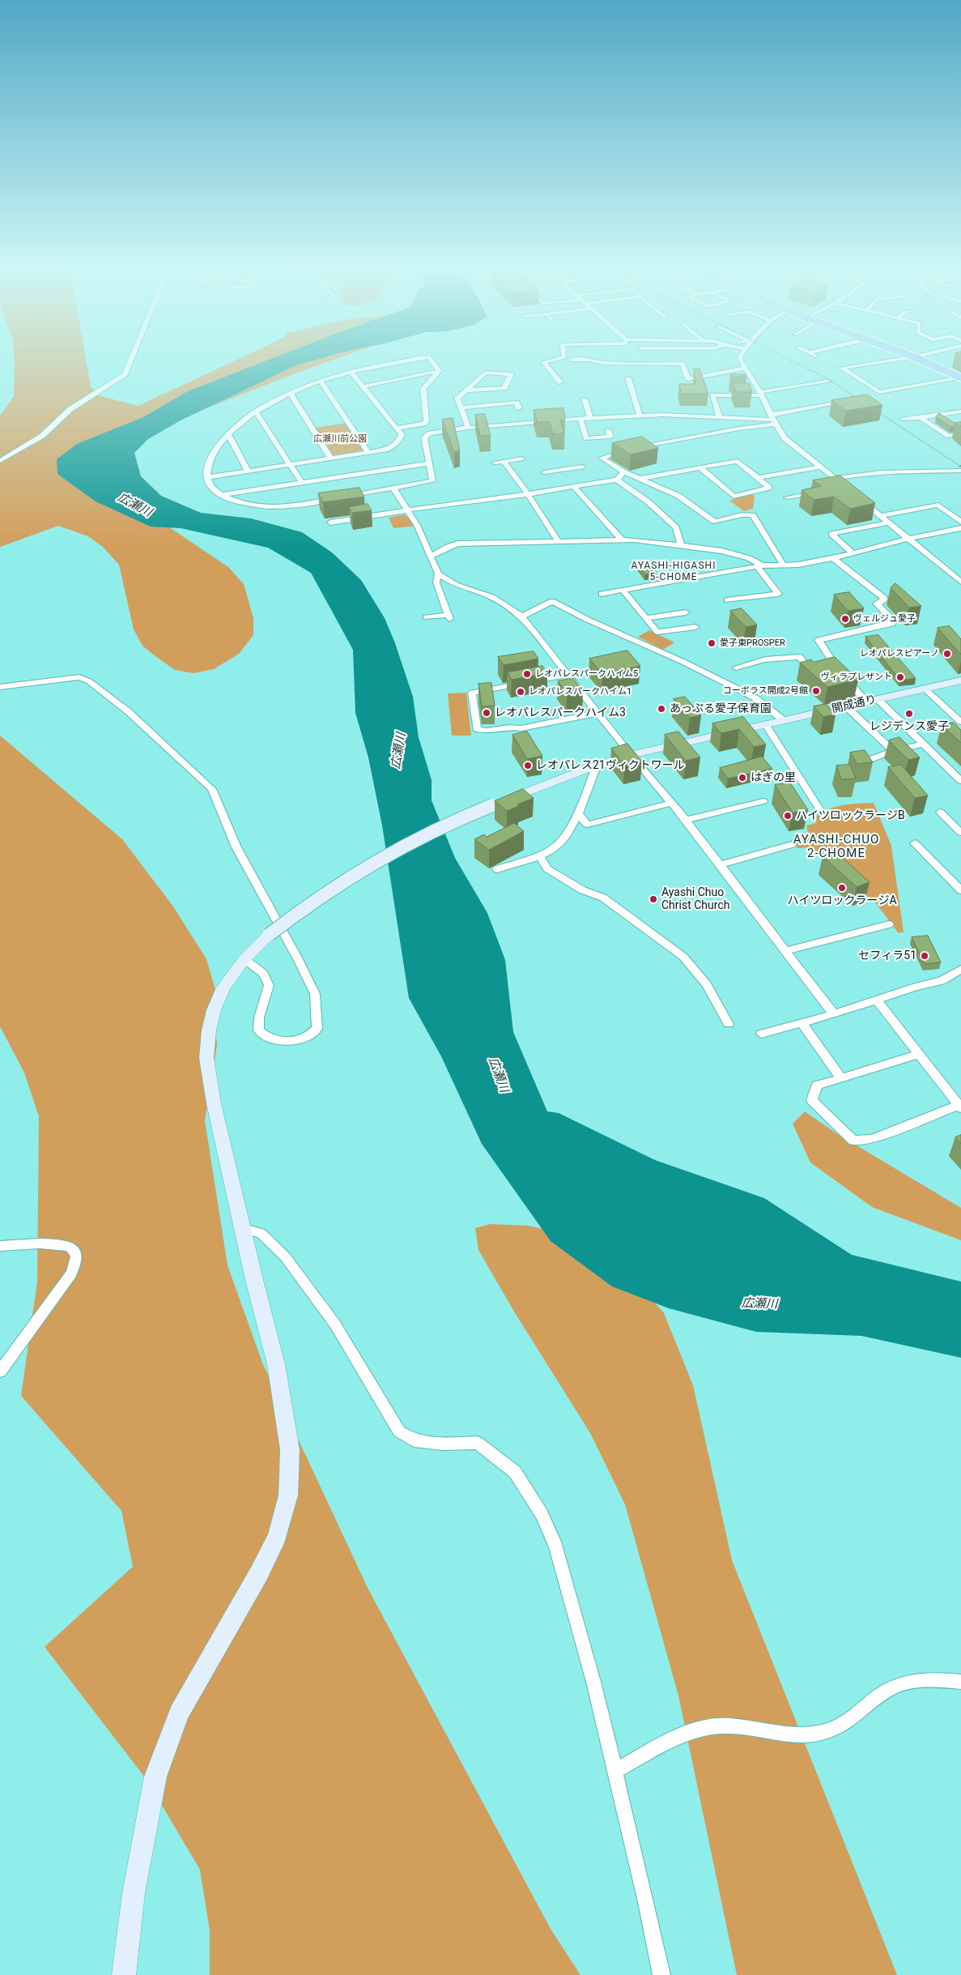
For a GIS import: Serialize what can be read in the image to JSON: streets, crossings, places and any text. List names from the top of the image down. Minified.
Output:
{"streets":{"street":["開成通り"]},"districts":["AYASHI-HIGASHI 5-CHOME","AYASHI-CHUO 2-CHOME"],"water":["広瀬川"],"parks":["広瀬川前公園"],"places":["ヴェルジュ愛子","愛子東PROSPER","レオパレスピアーノ","レオパレスパークハイム5","ヴィラプレザント","コーポラス開成2号館","レオパレスパークハイム1","あっぷる愛子保育園","レオパレスパークハイム3","レジデンス愛子","レオパレス21ヴィクトワール","はぎの里","ハイツロックラージB","ハイツロックラージA","Ayashi Chuo Christ Church","セフィラ51"]}
